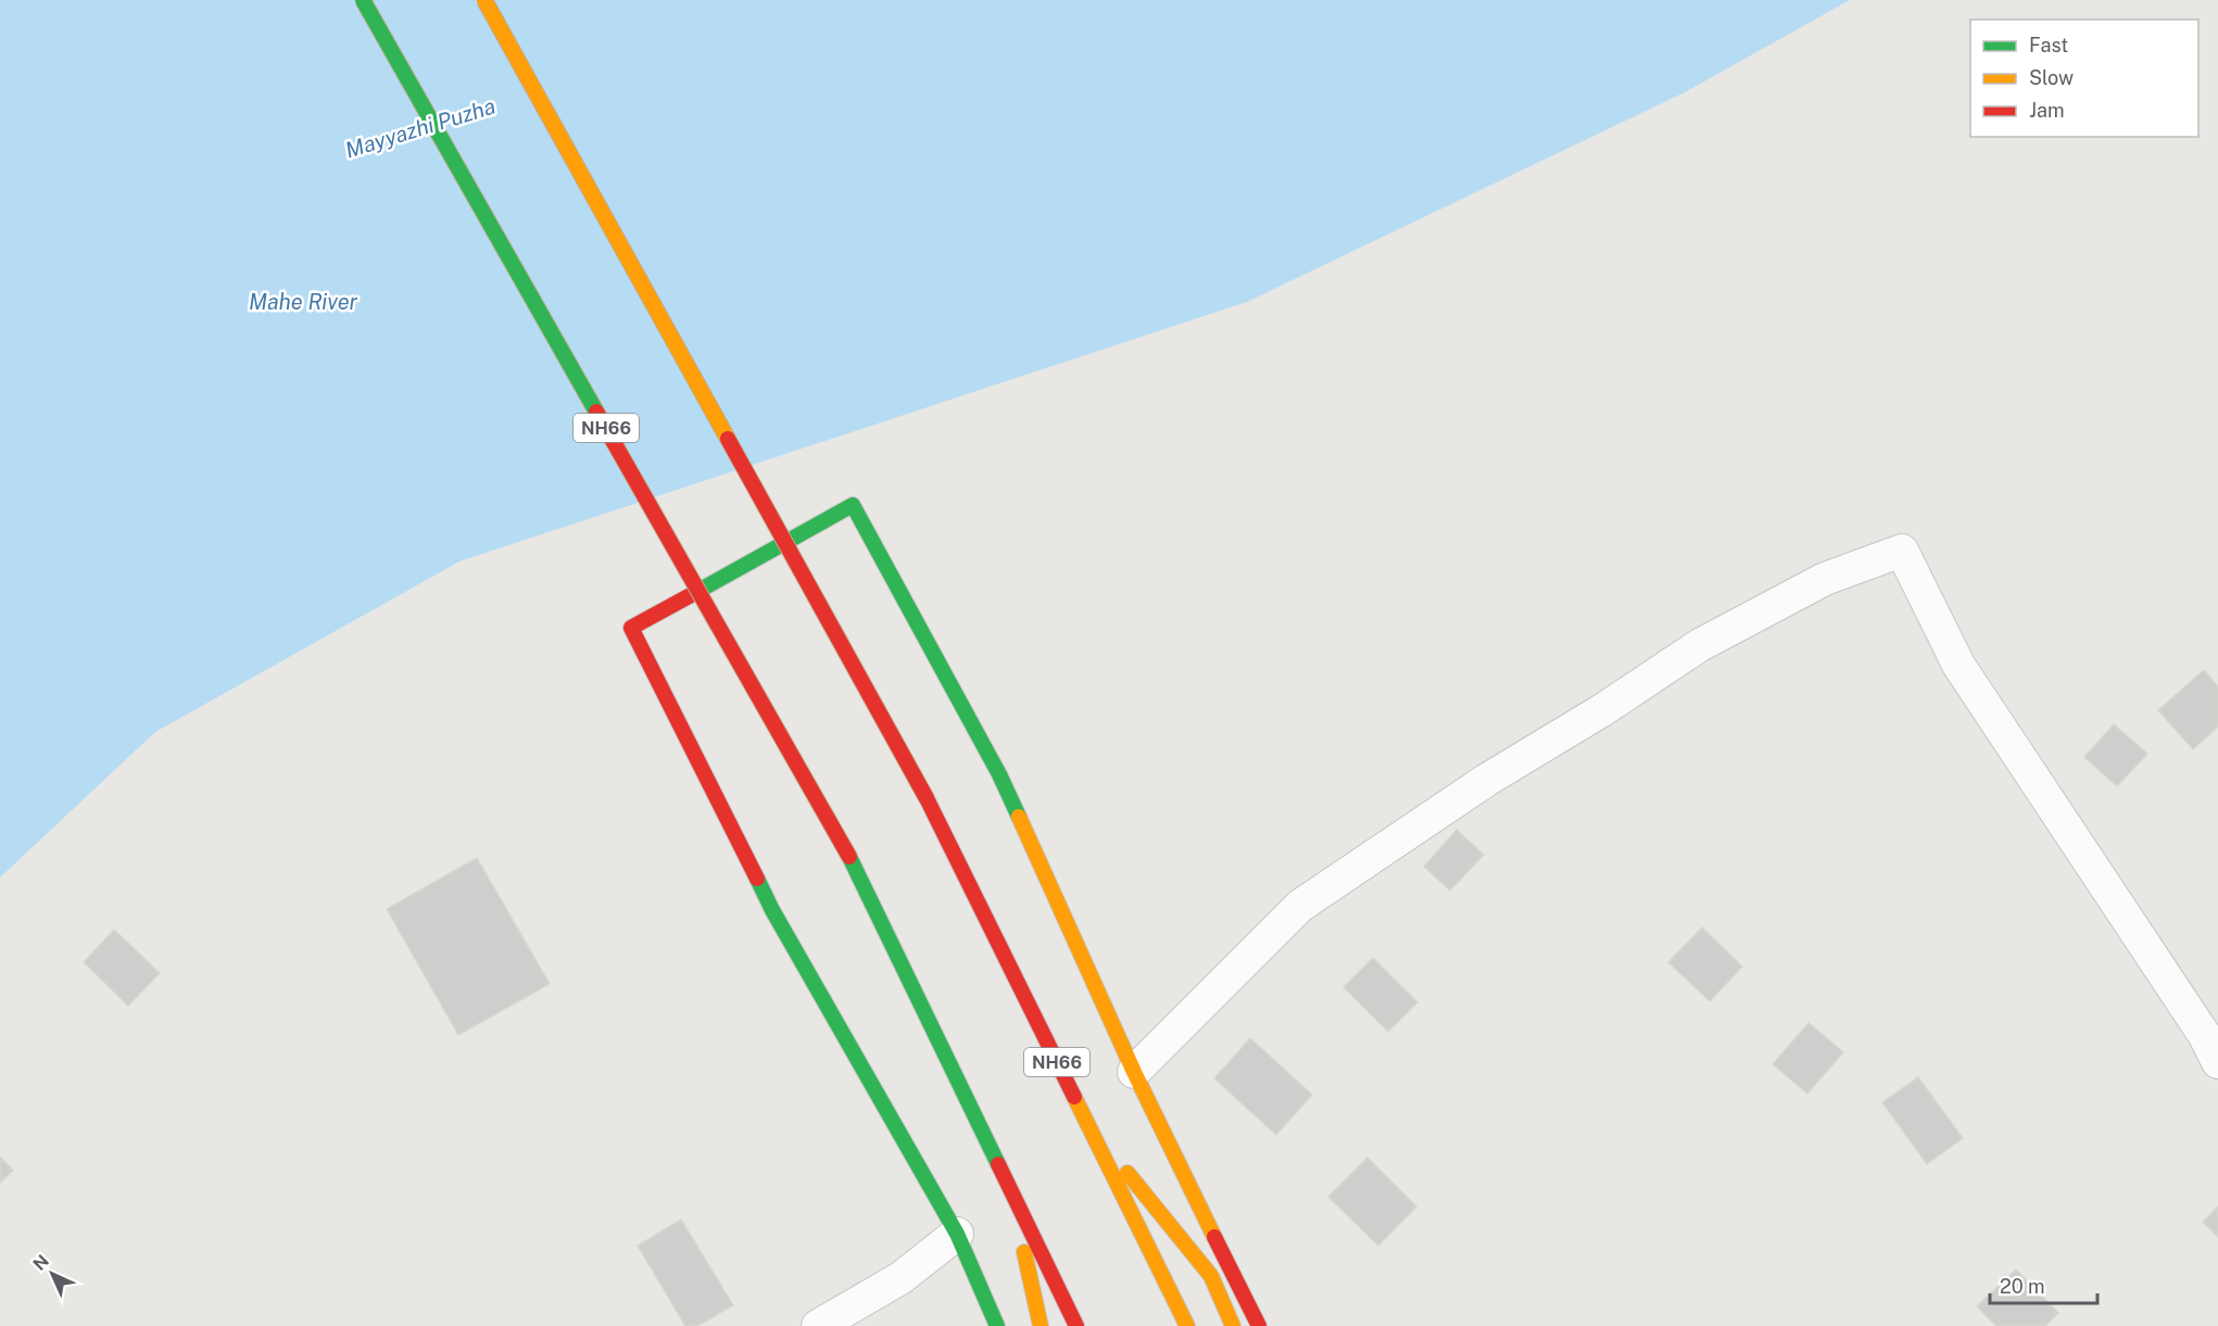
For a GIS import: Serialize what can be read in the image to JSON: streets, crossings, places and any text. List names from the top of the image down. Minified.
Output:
{"streets":{"main road":["NH66"]},"water":["Mayyazhi Puzha","Mahe River"],"legend":["Fast","Slow","Jam"],"scale_bar":"20 m","north":"top left"}
